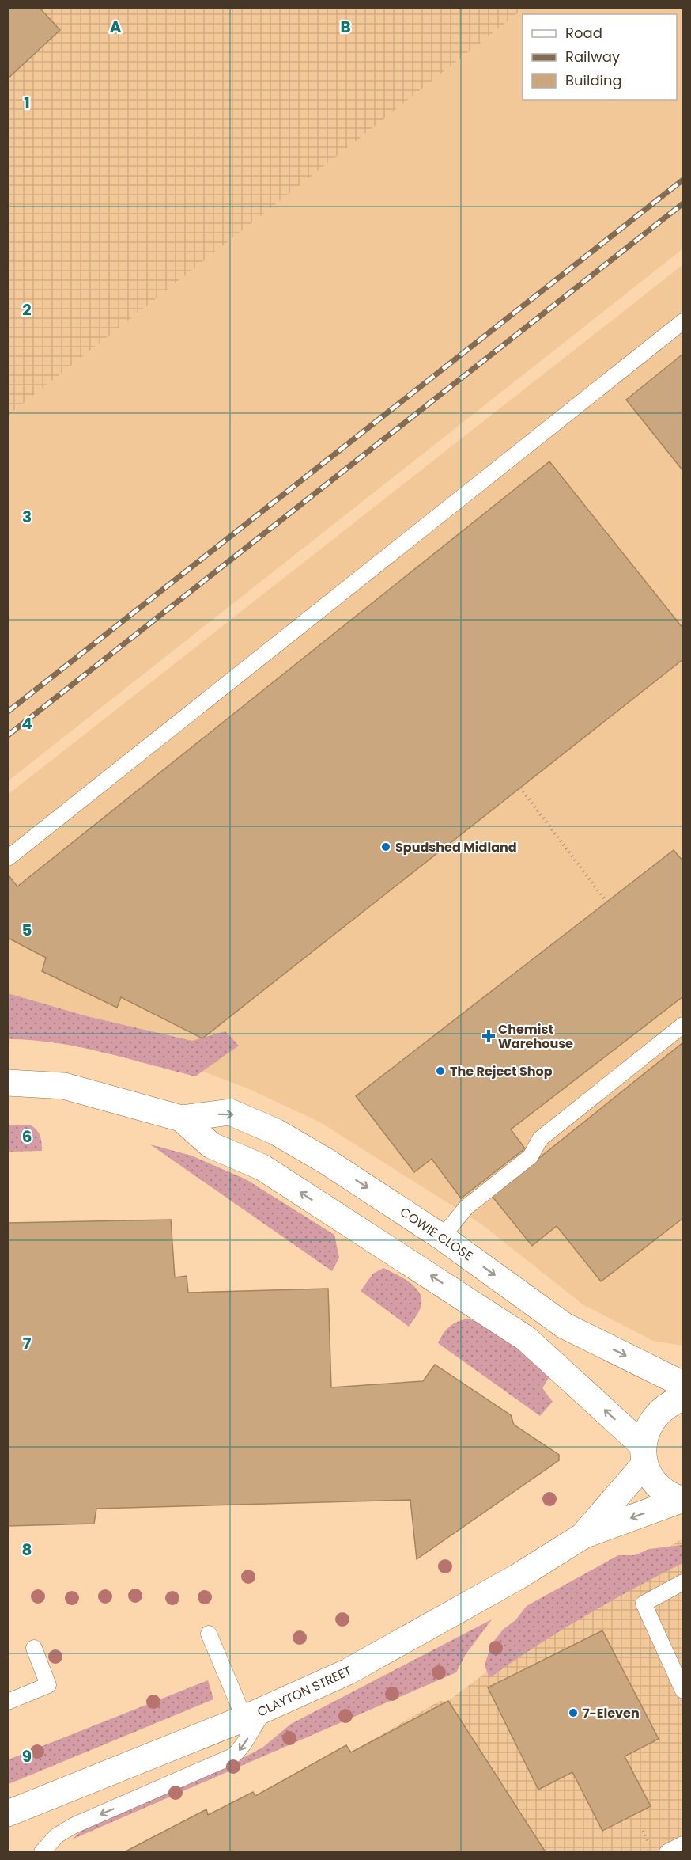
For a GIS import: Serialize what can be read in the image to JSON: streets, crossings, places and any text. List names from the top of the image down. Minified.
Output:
{"streets":{"street":["COWIE CLOSE","CLAYTON STREET"]},"crossings":[["COWIE CLOSE","CLAYTON STREET"]],"places":{"other":["Spudshed Midland","The Reject Shop","7-Eleven"],"health":["Chemist Warehouse"]},"legend":["Road","Railway","Building"],"grid":{"columns":["A","B"],"rows":["1","2","3","4","5","6","7","8","9"]}}
